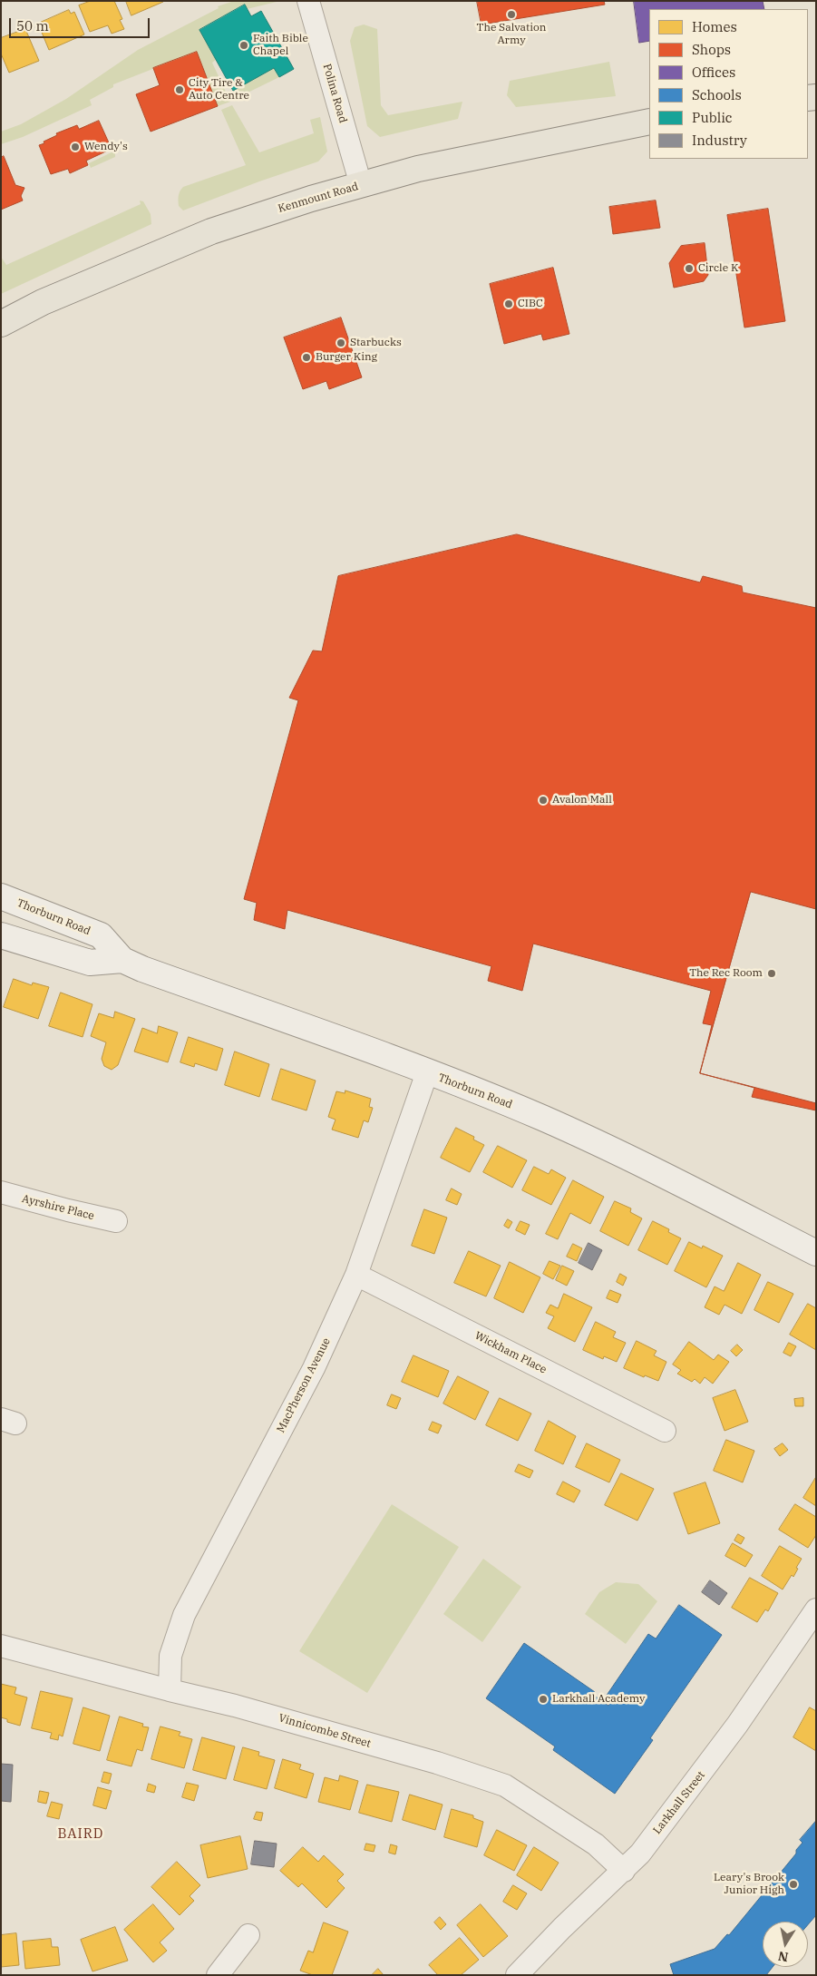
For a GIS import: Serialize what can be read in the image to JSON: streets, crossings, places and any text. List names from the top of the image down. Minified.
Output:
{"streets":{"main road":["Kenmount Road","Thorburn Road"],"street":["Polina Road","Ayrshire Place","Wickham Place","MacPherson Avenue","Vinnicombe Street","Larkhall Street"]},"crossings":[["Polina Road","Kenmount Road"],["Thorburn Road","MacPherson Avenue"],["Wickham Place","MacPherson Avenue"],["MacPherson Avenue","Vinnicombe Street"],["Vinnicombe Street","Larkhall Street"]],"districts":["BAIRD"],"places":["The Salvation Army","Faith Bible Chapel","City Tire & Auto Centre","Wendy's","Circle K","CIBC","Starbucks","Burger King","Avalon Mall","The Rec Room","Larkhall Academy","Leary's Brook Junior High"],"legend":["Homes","Shops","Offices","Schools","Public","Industry"],"scale_bar":"50 m","north":"bottom"}
